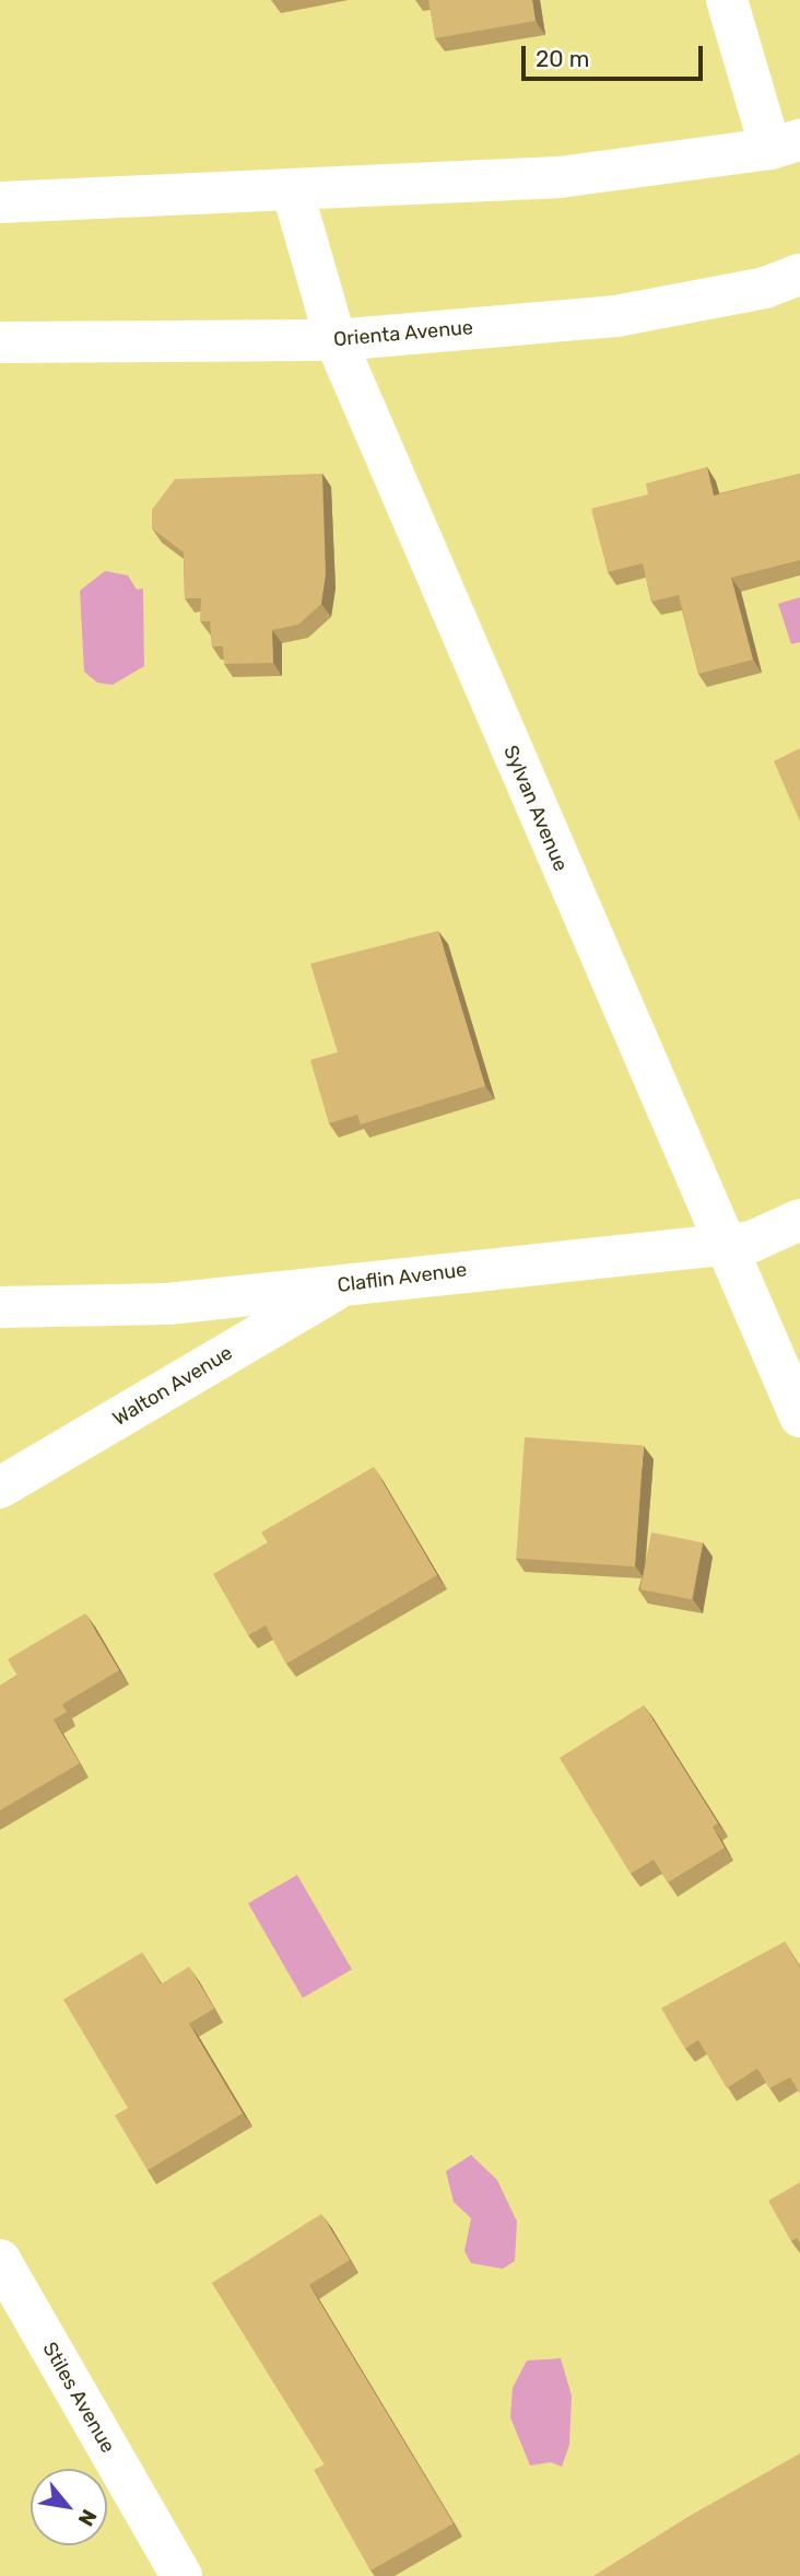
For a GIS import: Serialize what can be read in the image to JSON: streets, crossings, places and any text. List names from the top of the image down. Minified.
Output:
{"streets":{"street":["Orienta Avenue","Sylvan Avenue","Claflin Avenue","Walton Avenue","Stiles Avenue"]},"crossings":[["Orienta Avenue","Sylvan Avenue"],["Sylvan Avenue","Claflin Avenue"],["Claflin Avenue","Walton Avenue"]],"scale_bar":"20 m","north":"bottom right"}
